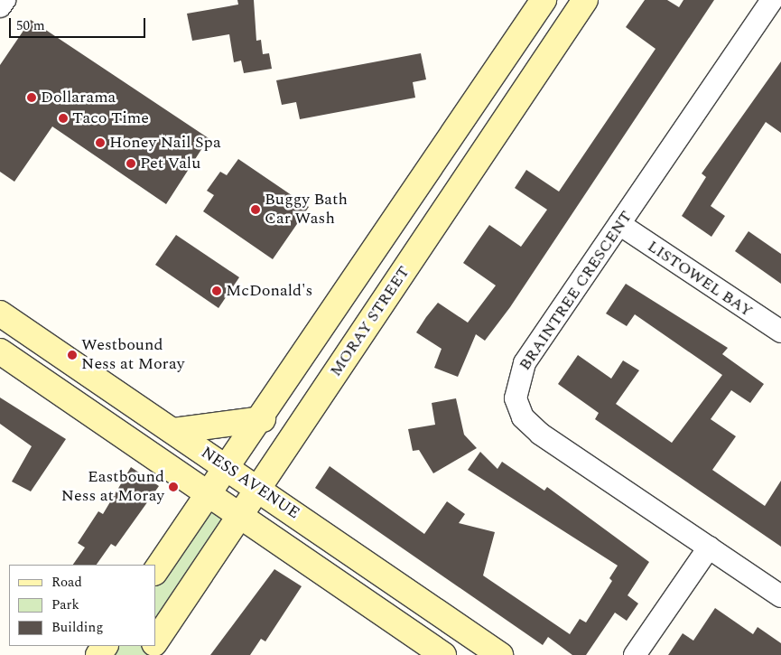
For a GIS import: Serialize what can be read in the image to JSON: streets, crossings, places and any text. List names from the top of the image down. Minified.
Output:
{"streets":{"main road":["MORAY STREET","NESS AVENUE"],"street":["LISTOWEL BAY","BRAINTREE CRESCENT"]},"crossings":[["LISTOWEL BAY","BRAINTREE CRESCENT"],["MORAY STREET","NESS AVENUE"]],"places":["Dollarama","Taco Time","Honey Nail Spa","Pet Valu","Buggy Bath Car Wash","McDonald's","Westbound Ness at Moray","Eastbound Ness at Moray"],"legend":["Road","Park","Building"],"scale_bar":"50 m"}
